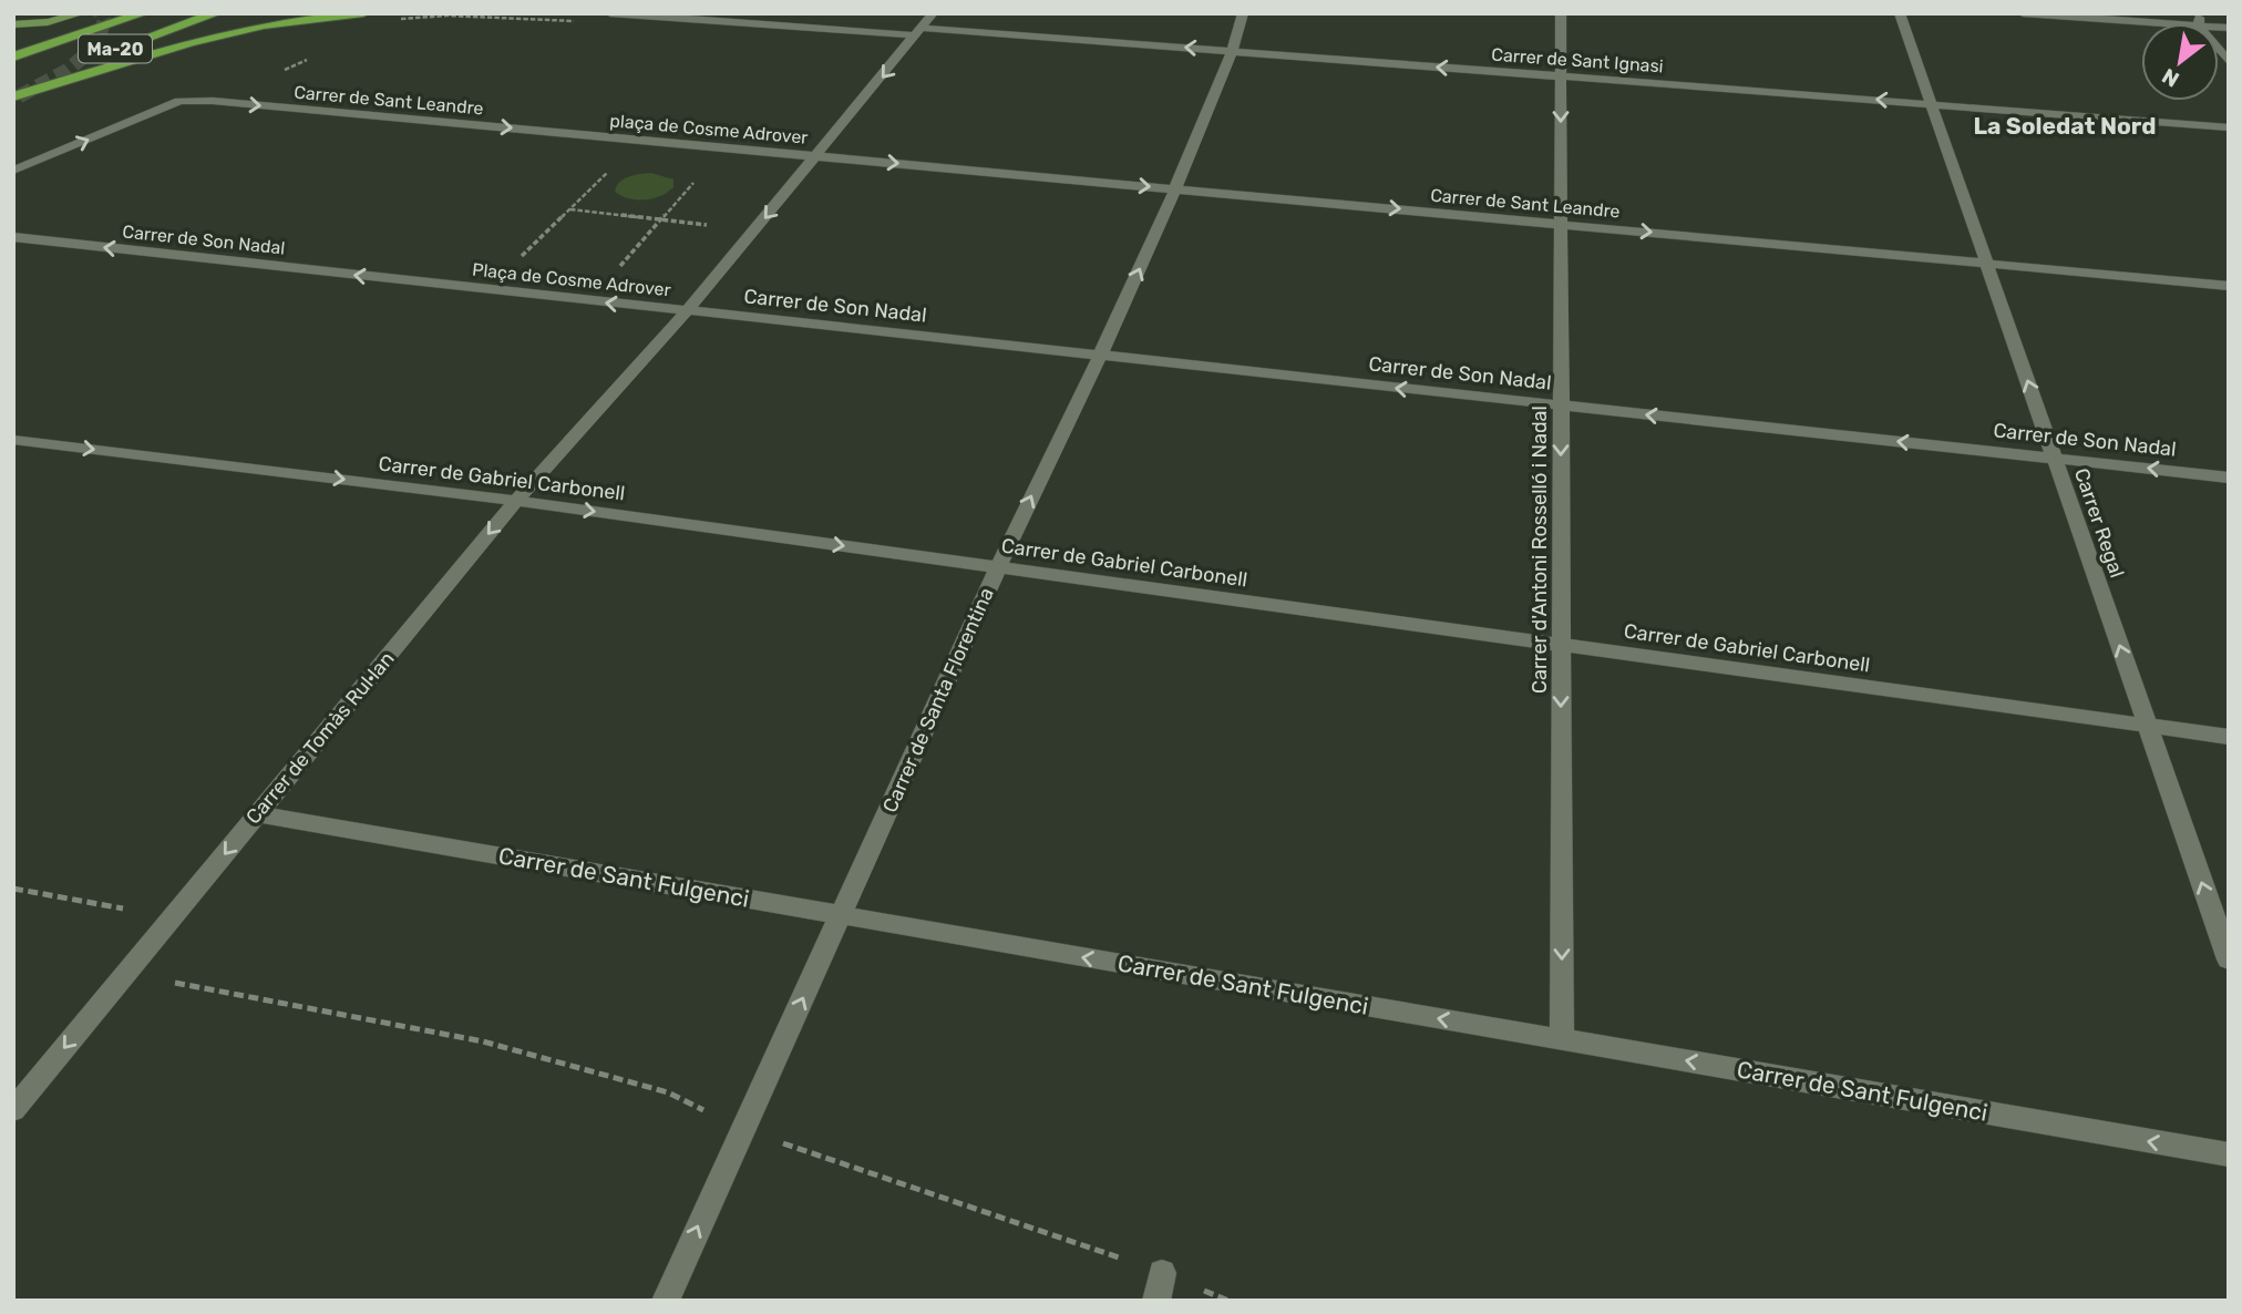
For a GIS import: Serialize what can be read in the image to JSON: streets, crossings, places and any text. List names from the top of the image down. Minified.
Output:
{"streets":{"highway":["Ma-20"],"street":["Carrer de Sant Ignasi","Carrer de Sant Leandre","plaça de Cosme Adrover","Carrer de Son Nadal","Plaça de Cosme Adrover","Carrer de Gabriel Carbonell","Carrer Regal","Carrer d'Antoni Rosselló i Nadal","Carrer de Santa Florentina","Carrer de Tomàs Rul·lan","Carrer de Sant Fulgenci"]},"crossings":[["Carrer de Sant Ignasi","Carrer Regal"],["Carrer de Sant Ignasi","Carrer d'Antoni Rosselló i Nadal"],["Carrer de Sant Ignasi","Carrer de Santa Florentina"],["Carrer de Sant Leandre","plaça de Cosme Adrover"],["Carrer de Sant Leandre","Plaça de Cosme Adrover"],["Carrer de Sant Leandre","Carrer Regal"],["Carrer de Sant Leandre","Carrer d'Antoni Rosselló i Nadal"],["Carrer de Sant Leandre","Carrer de Santa Florentina"],["plaça de Cosme Adrover","Plaça de Cosme Adrover"],["Carrer de Son Nadal","Plaça de Cosme Adrover"],["Carrer de Son Nadal","Carrer Regal"],["Carrer de Son Nadal","Carrer d'Antoni Rosselló i Nadal"],["Carrer de Son Nadal","Carrer de Santa Florentina"],["Carrer de Son Nadal","Carrer de Tomàs Rul·lan"],["Plaça de Cosme Adrover","Carrer de Tomàs Rul·lan"],["Carrer de Gabriel Carbonell","Carrer Regal"],["Carrer de Gabriel Carbonell","Carrer d'Antoni Rosselló i Nadal"],["Carrer de Gabriel Carbonell","Carrer de Santa Florentina"],["Carrer de Gabriel Carbonell","Carrer de Tomàs Rul·lan"],["Carrer d'Antoni Rosselló i Nadal","Carrer de Sant Fulgenci"],["Carrer de Santa Florentina","Carrer de Sant Fulgenci"],["Carrer de Tomàs Rul·lan","Carrer de Sant Fulgenci"]],"one_way":["Carrer de Sant Ignasi","Carrer de Sant Leandre","Carrer de Son Nadal","Plaça de Cosme Adrover","Carrer de Gabriel Carbonell","Carrer Regal","Carrer d'Antoni Rosselló i Nadal","Carrer de Santa Florentina","Carrer de Tomàs Rul·lan","Carrer de Sant Fulgenci"],"districts":["La Soledat Nord"],"north":"bottom left"}
